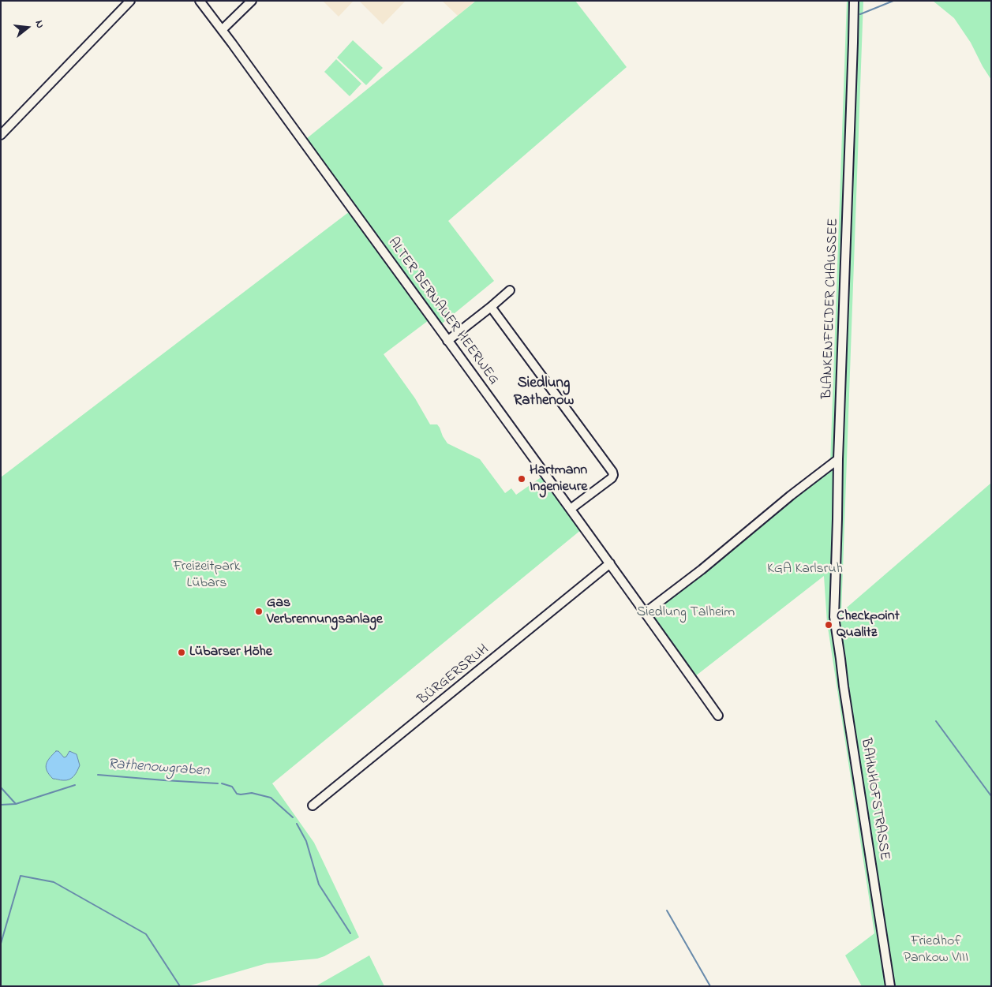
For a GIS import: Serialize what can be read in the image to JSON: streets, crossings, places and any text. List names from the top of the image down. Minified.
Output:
{"streets":{"street":["BLANKENFELDER CHAUSSEE","ALTER BERNAUER HEERWEG","BÜRGERSRUH","BAHNHOFSTRASSE"]},"crossings":[["BLANKENFELDER CHAUSSEE","BAHNHOFSTRASSE"],["ALTER BERNAUER HEERWEG","BÜRGERSRUH"]],"districts":["Siedlung Rathenow"],"water":["Rathenowgraben"],"parks":["Freizeitpark Lübars","KGA Karlsruh","Siedlung Talheim","Friedhof Pankow VIII"],"places":["Hartmann Ingenieure","Gas Verbrennungsanlage","Checkpoint Qualitz","Lübarser Höhe"],"north":"right"}
